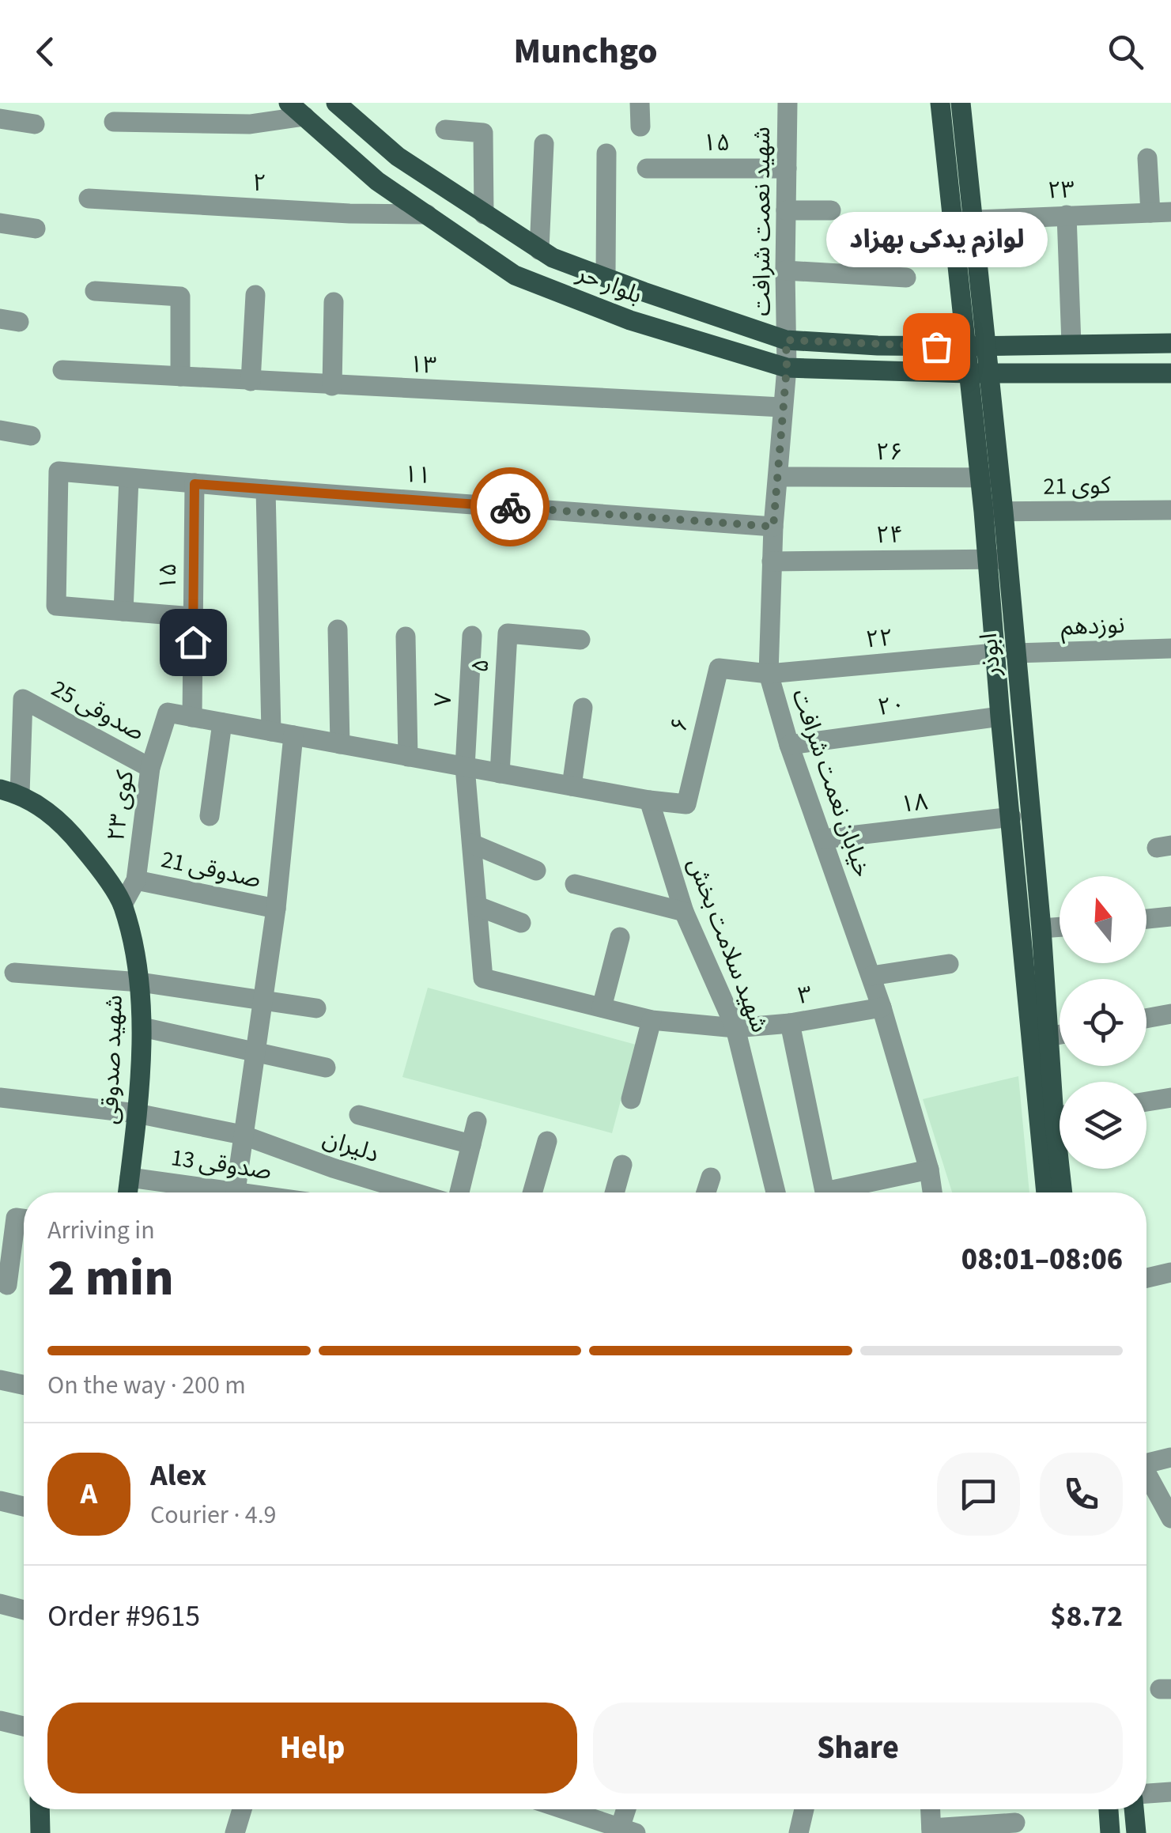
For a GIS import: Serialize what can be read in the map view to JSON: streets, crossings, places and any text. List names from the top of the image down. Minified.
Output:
{"streets":{"main road":["بلوار حر","ابوذر","شهید صدوقی"],"street":["۱۵","۲","۲۳","شهید نعمت شرافت","۱۳","۲۶","۱۱","کوی 21","۲۴","نوزدهم","۲۲","۵","۷","۲۰","صدوقی 25","۶","خیابان نعمت شرافت","۱۸","کوی ۲۳","صدوقی 21","شهید سلامت بخش","۳","دلیران","صدوقی 13"]},"crossings":[["۱۵","شهید نعمت شرافت"],["۱۵","۱۱"],["۱۵","کوی ۲۳"],["۲","بلوار حر"],["۲۳","ابوذر"],["شهید نعمت شرافت","بلوار حر"],["شهید نعمت شرافت","خیابان نعمت شرافت"],["بلوار حر","ابوذر"],["بلوار حر","خیابان نعمت شرافت"],["۱۳","خیابان نعمت شرافت"],["۲۶","ابوذر"],["۲۶","خیابان نعمت شرافت"],["۱۱","خیابان نعمت شرافت"],["کوی 21","ابوذر"],["۲۴","ابوذر"],["۲۴","خیابان نعمت شرافت"],["نوزدهم","۲۲"],["نوزدهم","ابوذر"],["۲۲","ابوذر"],["۲۲","۶"],["۲۲","خیابان نعمت شرافت"],["ابوذر","۲۰"],["ابوذر","۱۸"],["۷","۳"],["۲۰","خیابان نعمت شرافت"],["صدوقی 25","کوی ۲۳"],["صدوقی 25","شهید صدوقی"],["۶","خیابان نعمت شرافت"],["۶","شهید سلامت بخش"],["خیابان نعمت شرافت","۱۸"],["خیابان نعمت شرافت","۳"],["کوی ۲۳","صدوقی 21"],["کوی ۲۳","شهید صدوقی"],["شهید سلامت بخش","۳"],["شهید صدوقی","دلیران"],["شهید صدوقی","صدوقی 13"]],"places":["لوازم یدکی بهزاد"],"north":"top","page":{"header":"Munchgo","bubble":"لوازم یدکی بهزاد","heading":["2 min","Arriving in","08:01–08:06"],"panel":["Alex","Courier · 4.9","Order #9615","$8.72"],"bar":"On the way · 200 m","round":"A","buttons":["Help","Share"]}}
